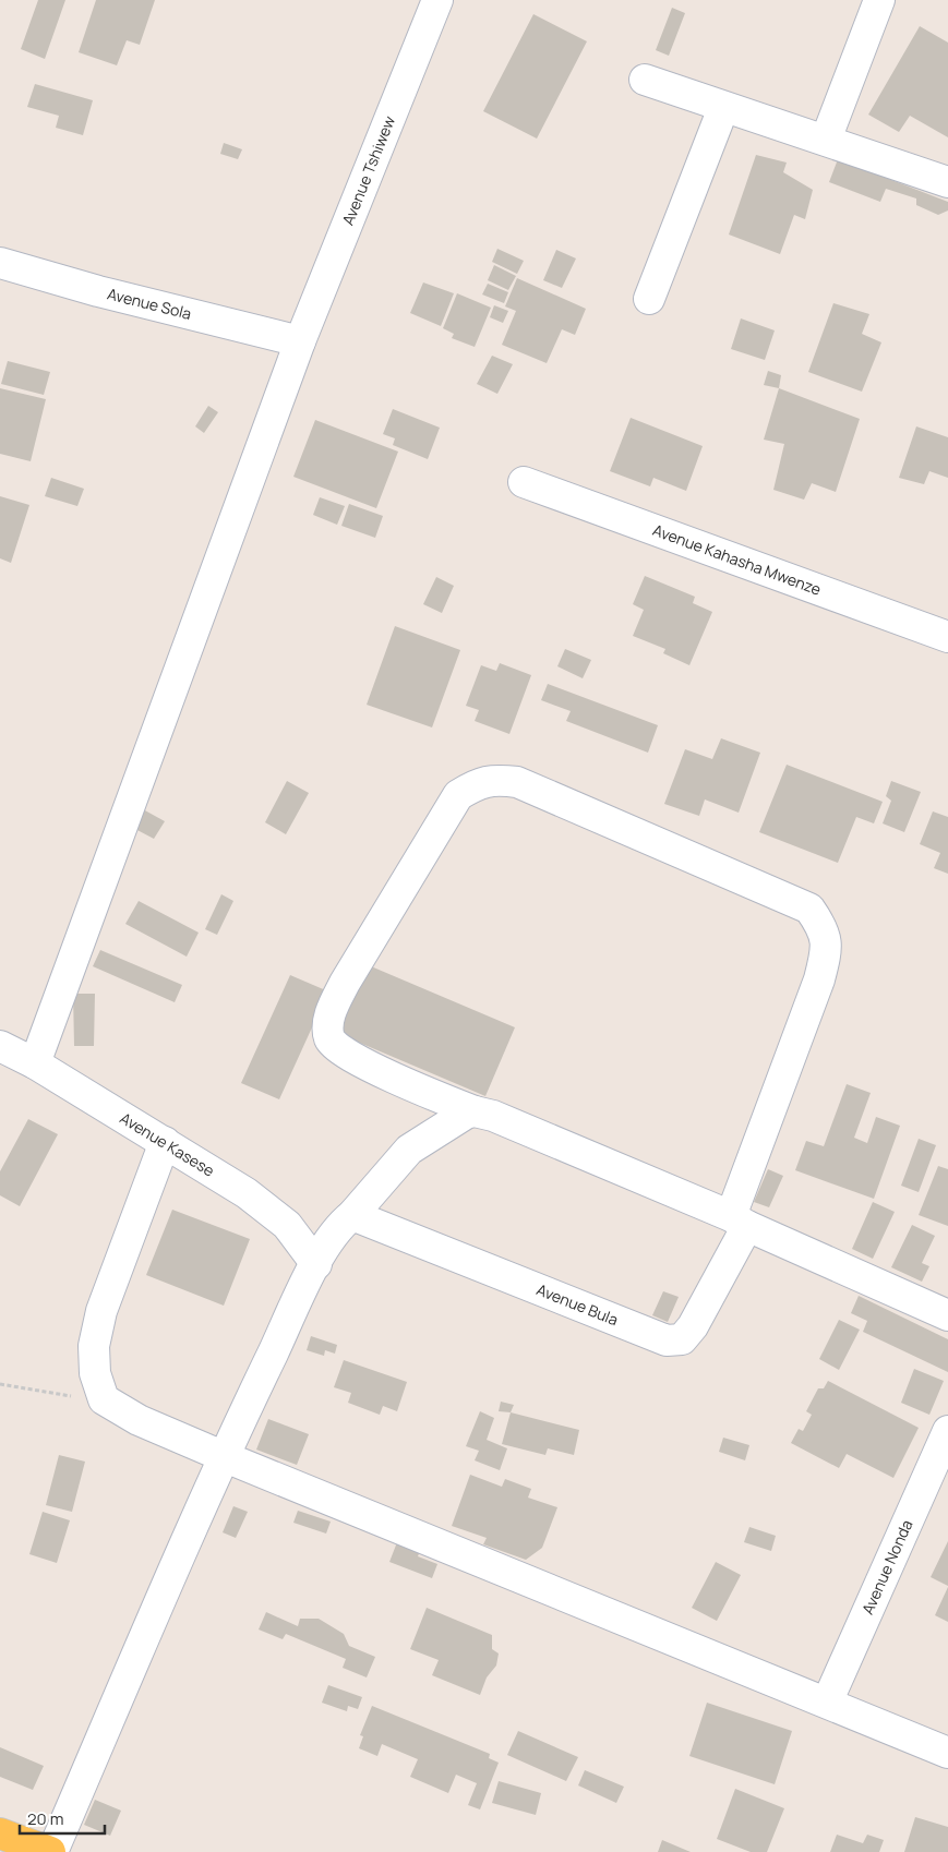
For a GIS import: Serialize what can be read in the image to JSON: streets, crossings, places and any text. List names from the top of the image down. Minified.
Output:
{"streets":{"street":["Avenue Tshiwew","Avenue Sola","Avenue Kahasha Mwenze","Avenue Kasese","Avenue Bula","Avenue Nonda"]},"crossings":[["Avenue Tshiwew","Avenue Sola"],["Avenue Tshiwew","Avenue Kasese"]],"scale_bar":"20 m"}
